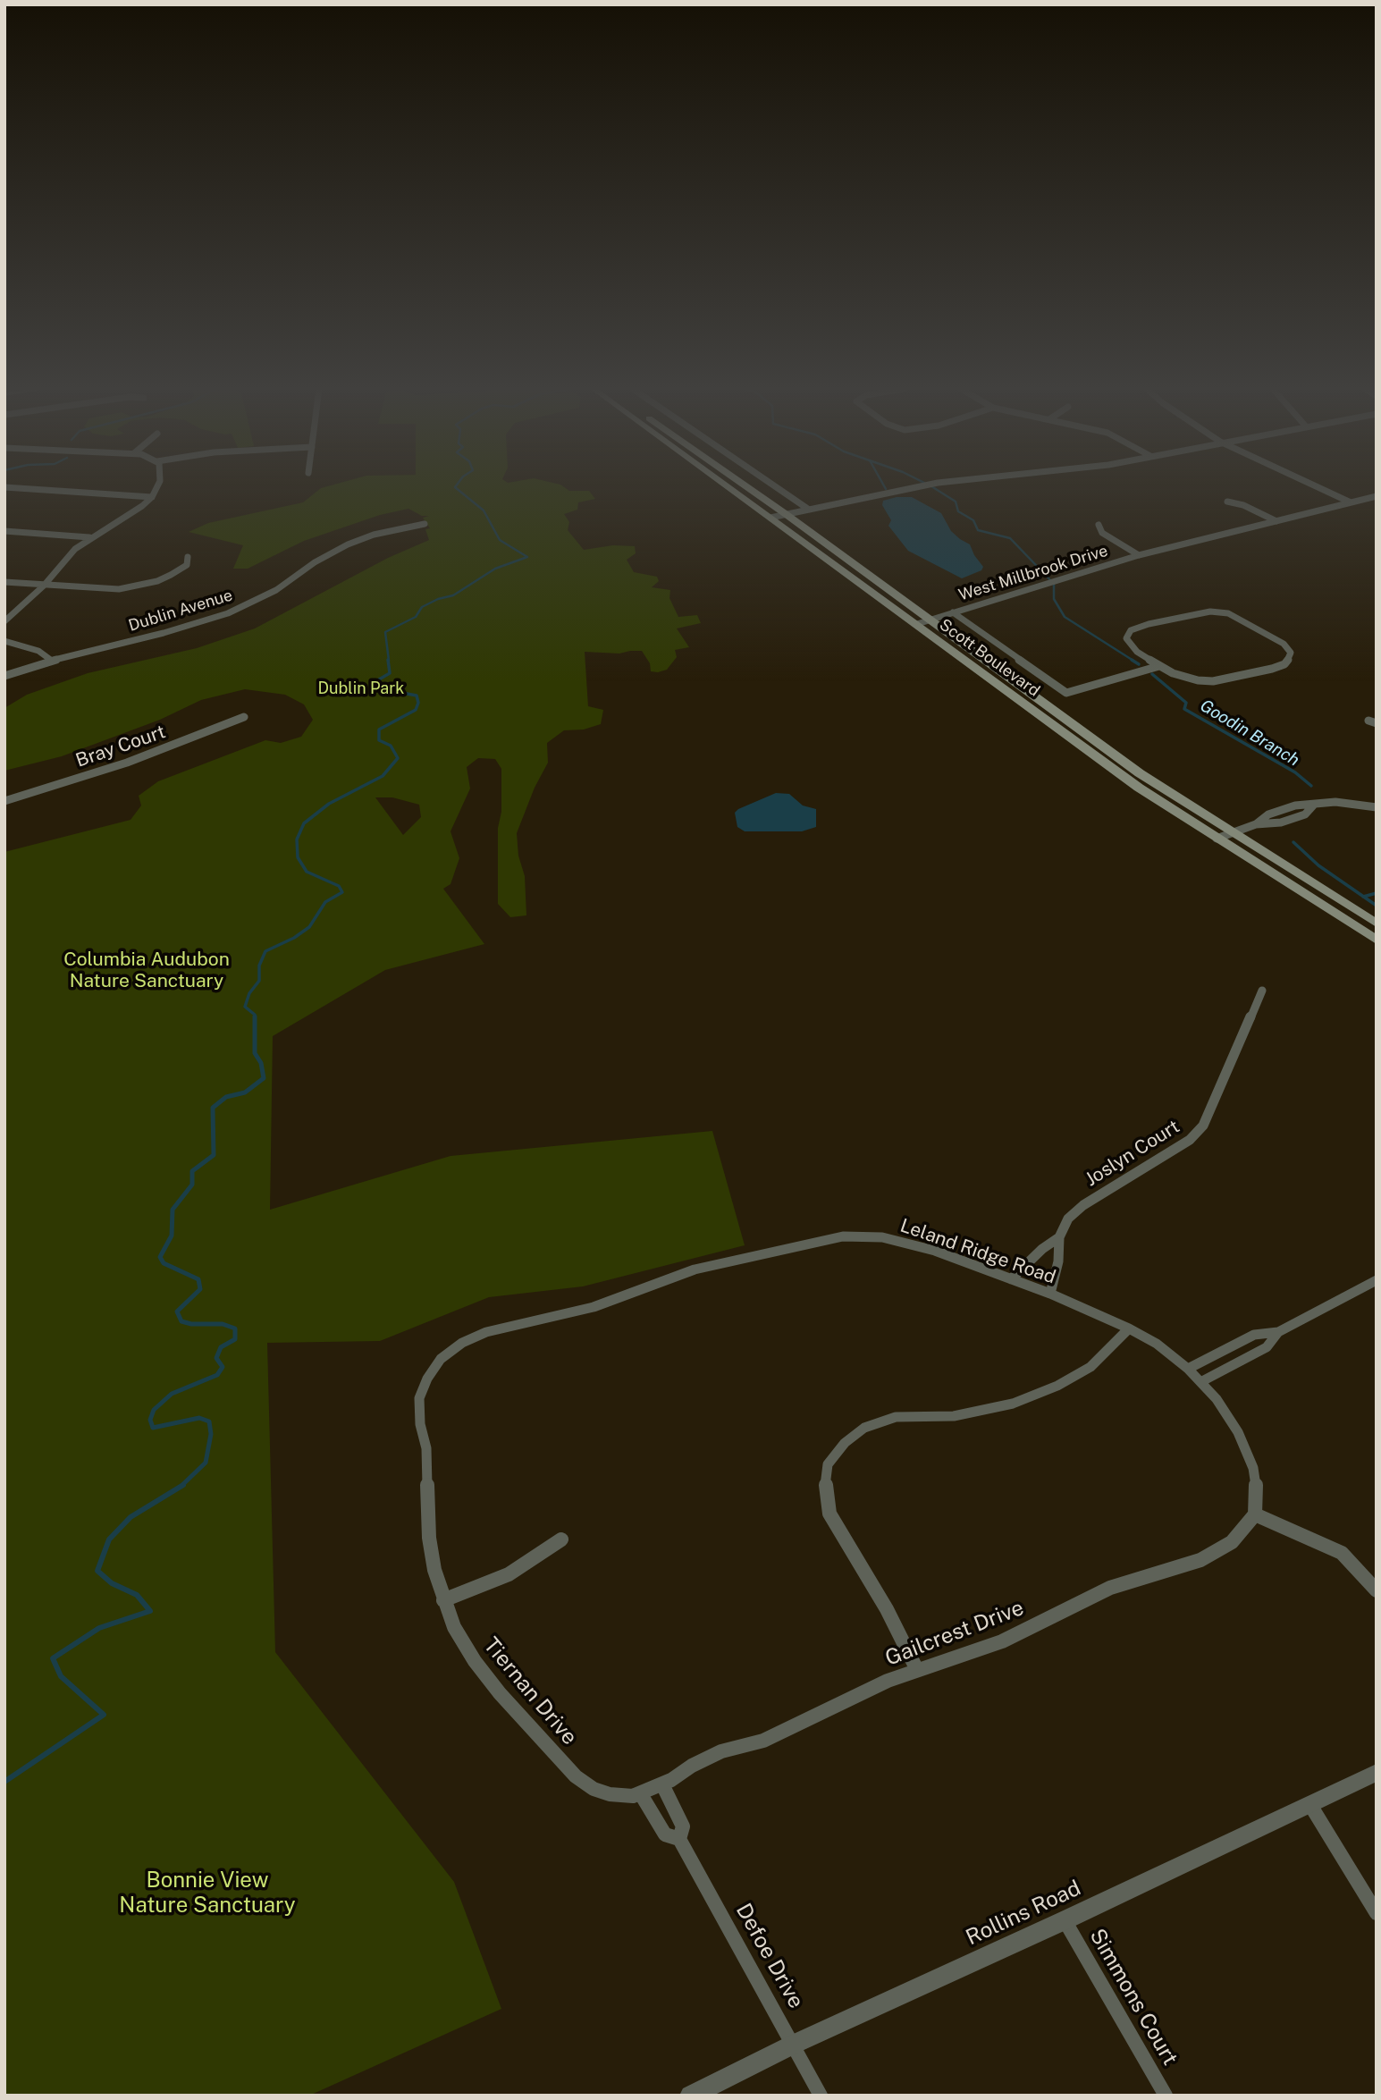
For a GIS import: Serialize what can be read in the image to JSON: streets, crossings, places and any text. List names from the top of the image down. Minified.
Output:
{"streets":{"main road":["Scott Boulevard"],"street":["West Millbrook Drive","Dublin Avenue","Bray Court","Joslyn Court","Leland Ridge Road","Gailcrest Drive","Tiernan Drive","Rollins Road","Defoe Drive","Simmons Court"]},"crossings":[["West Millbrook Drive","Scott Boulevard"],["Joslyn Court","Leland Ridge Road"],["Leland Ridge Road","Gailcrest Drive"],["Leland Ridge Road","Tiernan Drive"],["Gailcrest Drive","Tiernan Drive"],["Gailcrest Drive","Defoe Drive"],["Tiernan Drive","Defoe Drive"],["Rollins Road","Defoe Drive"],["Rollins Road","Simmons Court"]],"water":["Goodin Branch"],"parks":["Dublin Park","Columbia Audubon Nature Sanctuary","Bonnie View Nature Sanctuary"]}
